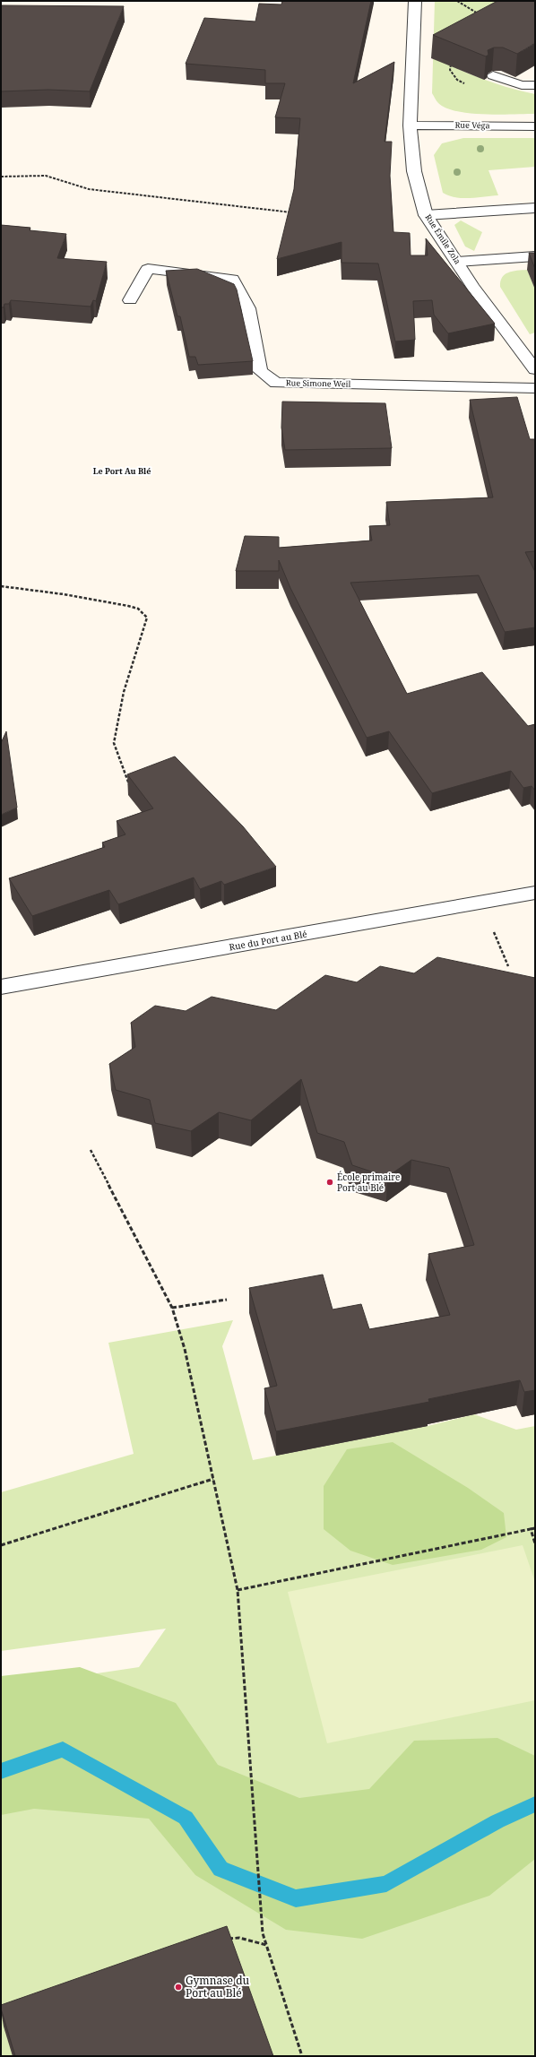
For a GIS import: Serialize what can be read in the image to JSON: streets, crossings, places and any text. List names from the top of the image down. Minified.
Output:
{"streets":{"street":["Rue Véga","Rue Émile Zola","Rue Simone Weil","Rue du Port au Blé"]},"crossings":[["Rue Véga","Rue Émile Zola"]],"districts":["Le Port Au Blé"],"places":["École primaire Port au Blé","Gymnase du Port au Blé"]}
